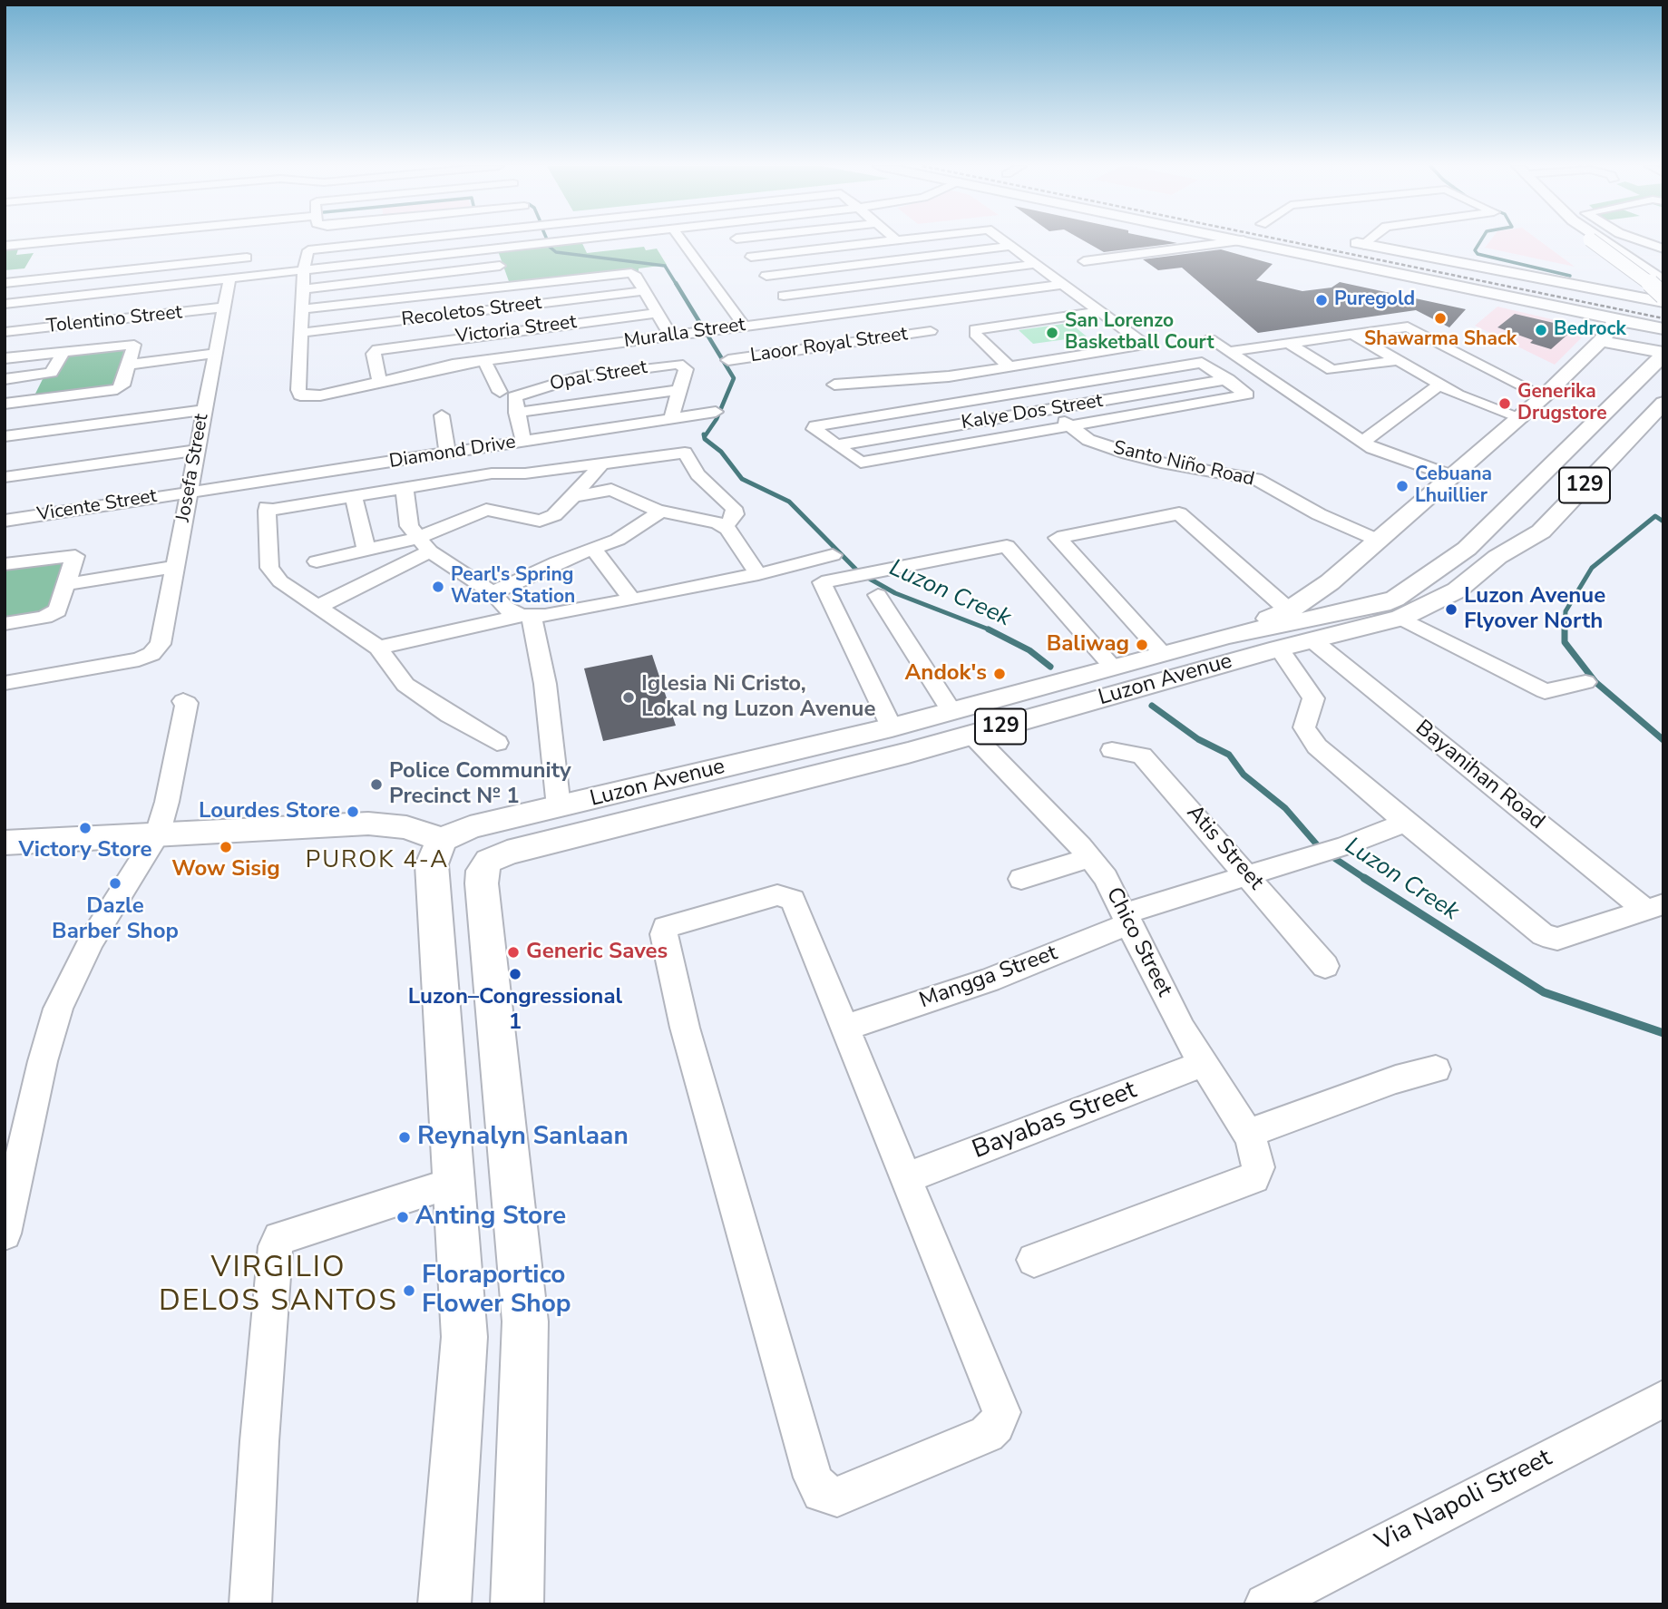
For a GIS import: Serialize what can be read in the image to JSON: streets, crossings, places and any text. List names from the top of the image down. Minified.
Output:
{"streets":{"main road":["129","Luzon Avenue"],"street":["Recoletos Street","Tolentino Street","Victoria Street","Muralla Street","Laoor Royal Street","Opal Street","Kalye Dos Street","Diamond Drive","Santo Niño Road","Josefa Street","Vicente Street","Bayanihan Road","Atis Street","Chico Street","Mangga Street","Bayabas Street","Via Napoli Street"]},"crossings":[["Recoletos Street","Muralla Street"],["Tolentino Street","Josefa Street"],["Muralla Street","Laoor Royal Street"],["Kalye Dos Street","Santo Niño Road"],["Diamond Drive","Josefa Street"],["Diamond Drive","Vicente Street"],["Santo Niño Road","Luzon Avenue"],["Josefa Street","Vicente Street"],["Luzon Avenue","Bayanihan Road"],["Luzon Avenue","Chico Street"],["Atis Street","Mangga Street"],["Chico Street","Mangga Street"],["Chico Street","Bayabas Street"]],"districts":["PUROK 4-A","VIRGILIO DELOS SANTOS"],"water":["Luzon Creek"],"places":["Puregold","Shawarma Shack","Bedrock","San Lorenzo Basketball Court","Generika Drugstore","Cebuana Lhuillier","Pearl's Spring Water Station","Luzon Avenue Flyover North","Baliwag","Andok's","Iglesia Ni Cristo, Lokal ng Luzon Avenue","Police Community Precinct № 1","Lourdes Store","Victory Store","Wow Sisig","Dazle Barber Shop","Generic Saves","Luzon–Congressional 1","Reynalyn Sanlaan","Anting Store","Floraportico Flower Shop"]}
